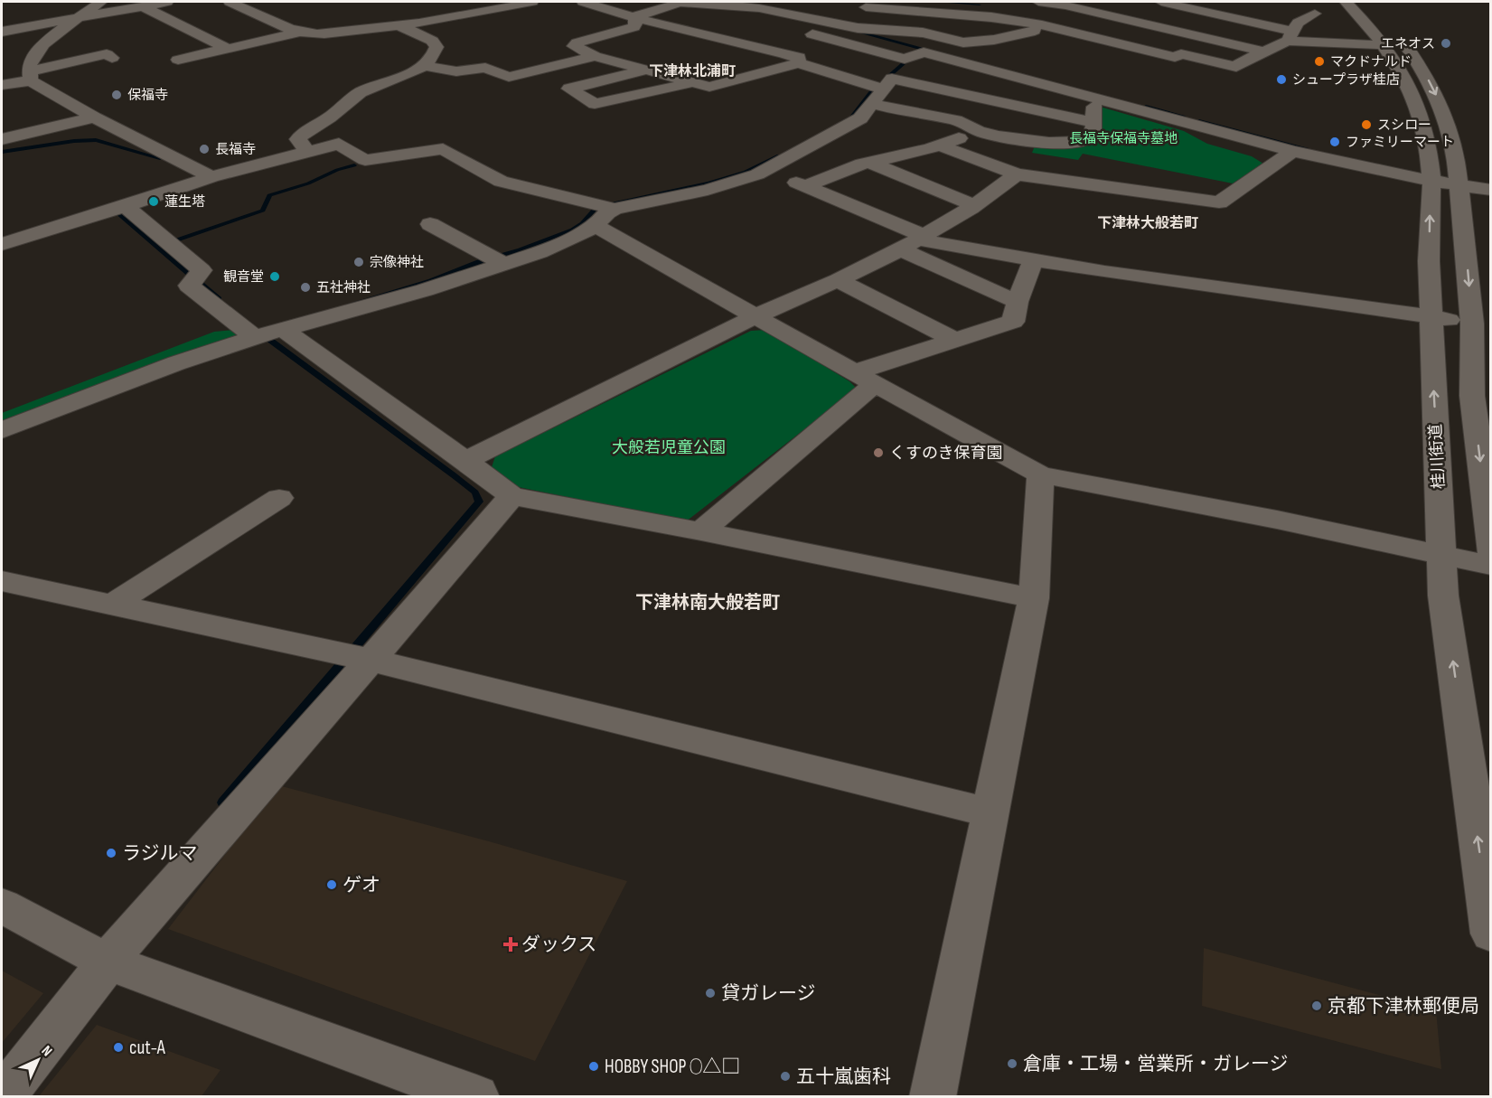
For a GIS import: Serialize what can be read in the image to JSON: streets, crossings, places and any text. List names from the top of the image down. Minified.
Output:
{"streets":{"street":["桂川街道"]},"districts":["下津林北浦町","下津林大般若町","下津林南大般若町"],"parks":["長福寺保福寺墓地","大般若児童公園"],"places":{"other":["エネオス","マクドナルド","シュープラザ桂店","保福寺","スシロー","ファミリーマート","長福寺","蓮生塔","宗像神社","観音堂","五社神社","くすのき保育園","ラジルマ","ゲオ","貸ガレージ","京都下津林郵便局","cut-A","倉庫・工場・営業所・ガレージ","HOBBY SHOP ○△□","五十嵐歯科"],"health":["ダックス"]},"north":"top right"}
